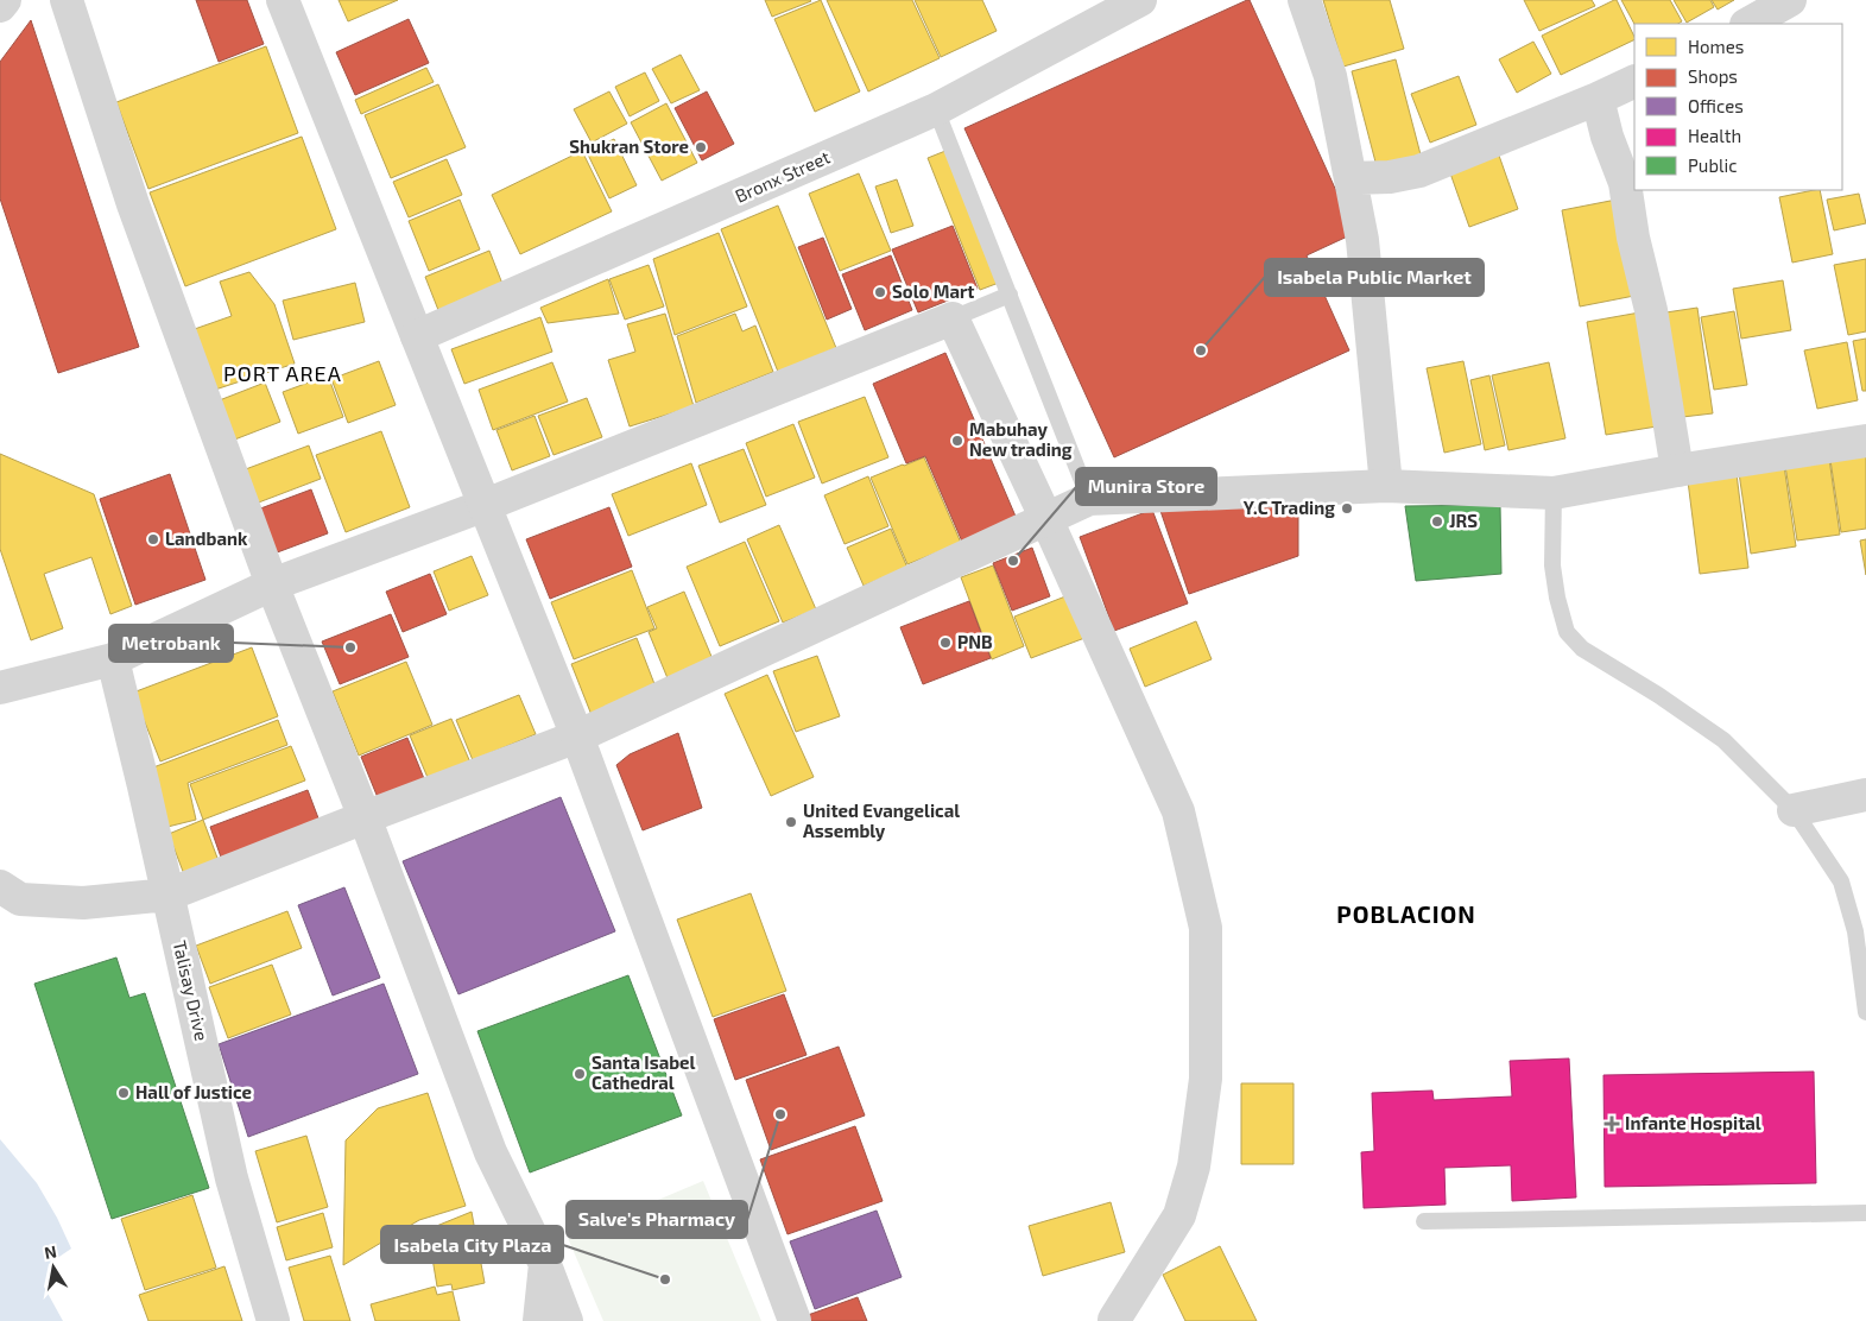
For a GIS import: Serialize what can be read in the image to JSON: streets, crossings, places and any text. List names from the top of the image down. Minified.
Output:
{"streets":{"street":["Bronx Street","Talisay Drive"]},"districts":["PORT AREA","POBLACION"],"places":{"other":["Shukran Store","Solo Mart","Isabela Public Market","Mabuhay New trading","Y.C Trading","JRS","Landbank","Munira Store","PNB","Metrobank","United Evangelical Assembly","Santa Isabel Cathedral","Hall of Justice","Salve's Pharmacy","Isabela City Plaza"],"health":["Infante Hospital"]},"legend":["Homes","Shops","Offices","Health","Public"],"north":"top"}
